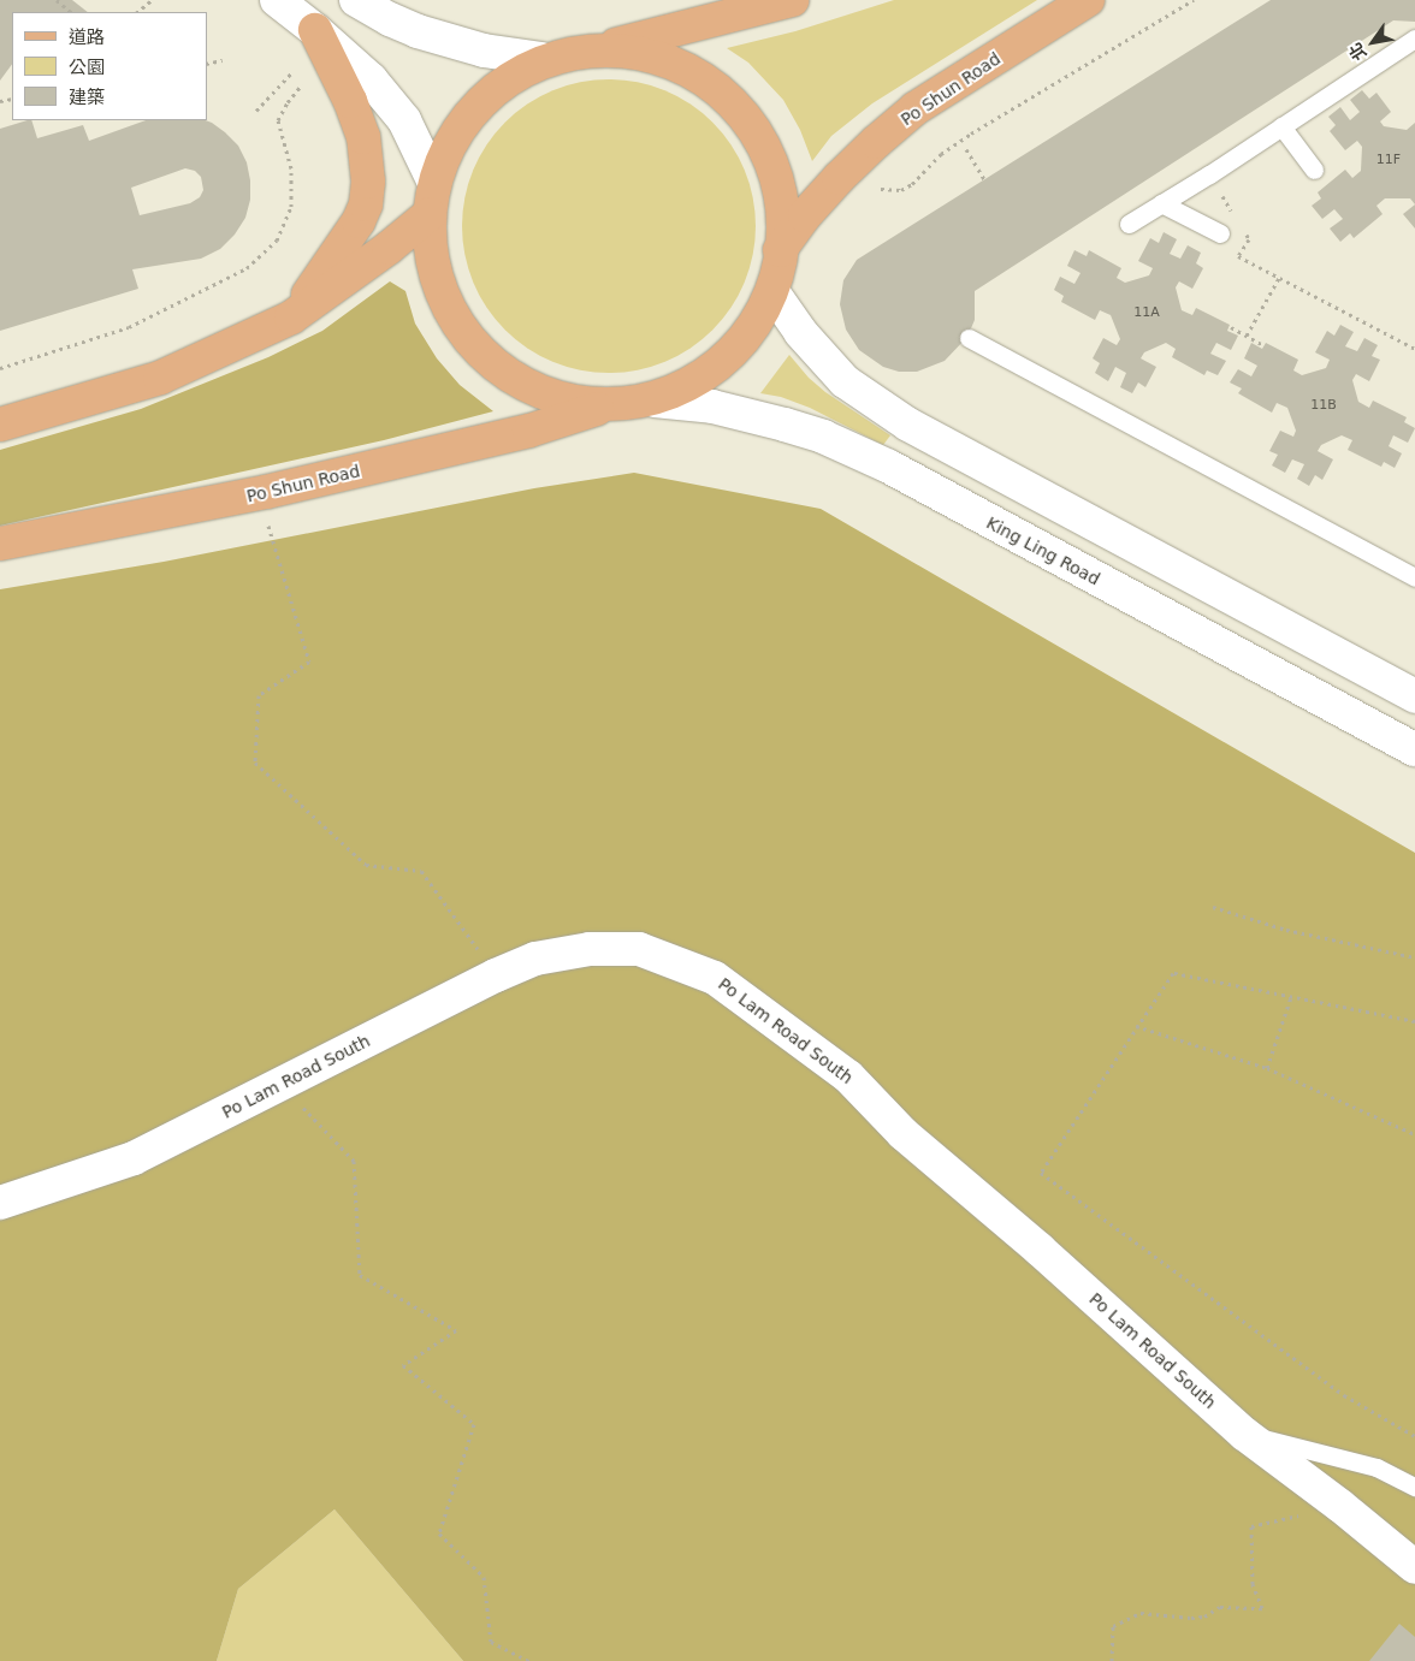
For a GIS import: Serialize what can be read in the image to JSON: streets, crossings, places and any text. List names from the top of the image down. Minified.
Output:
{"streets":{"main road":["Po Shun Road"],"street":["King Ling Road","Po Lam Road South"]},"house_numbers":["11F","11A","11B"],"legend":["道路","公園","建築"],"north":"bottom left"}
